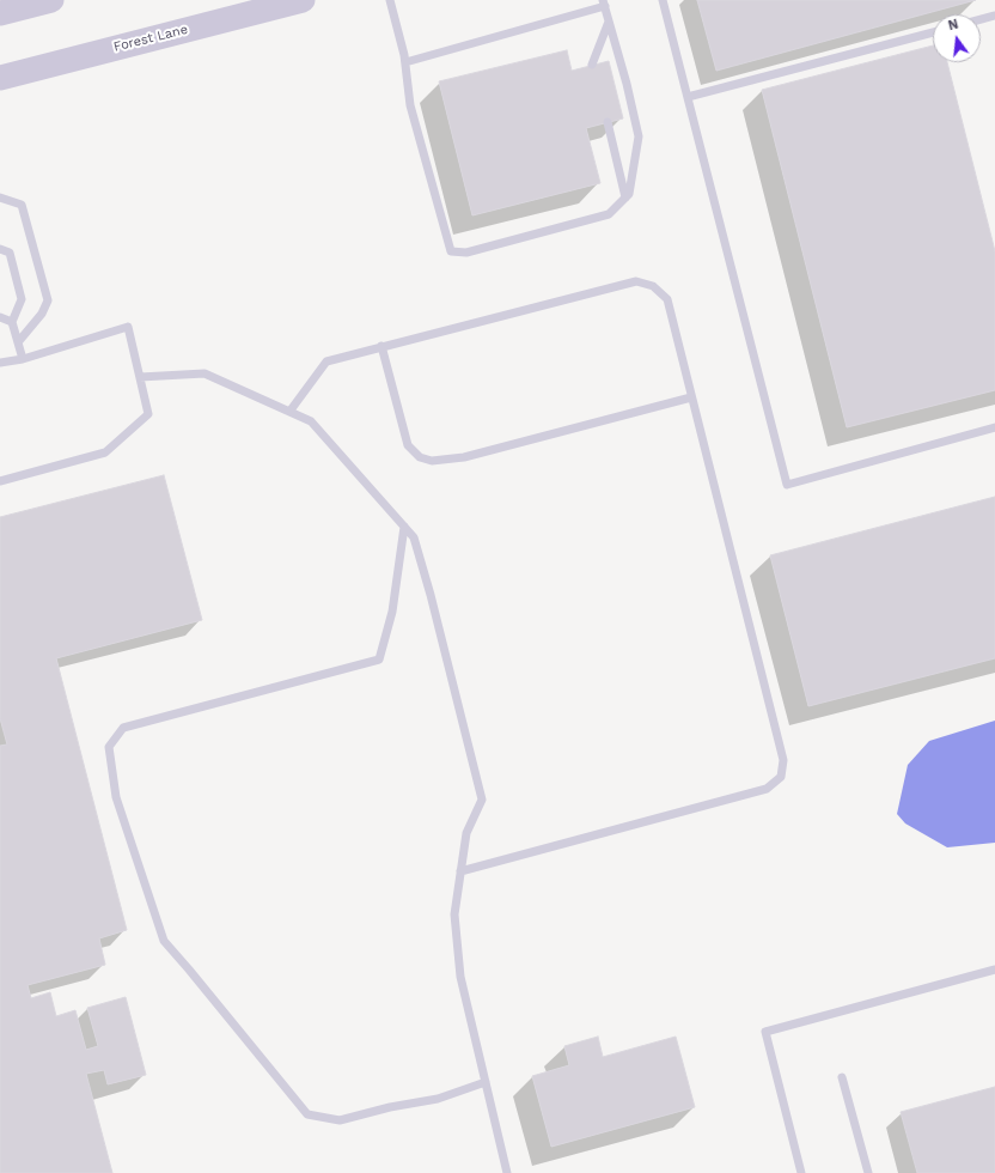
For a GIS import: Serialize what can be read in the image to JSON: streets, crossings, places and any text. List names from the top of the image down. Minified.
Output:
{"streets":{"main road":["Forest Lane"]},"north":"top"}
